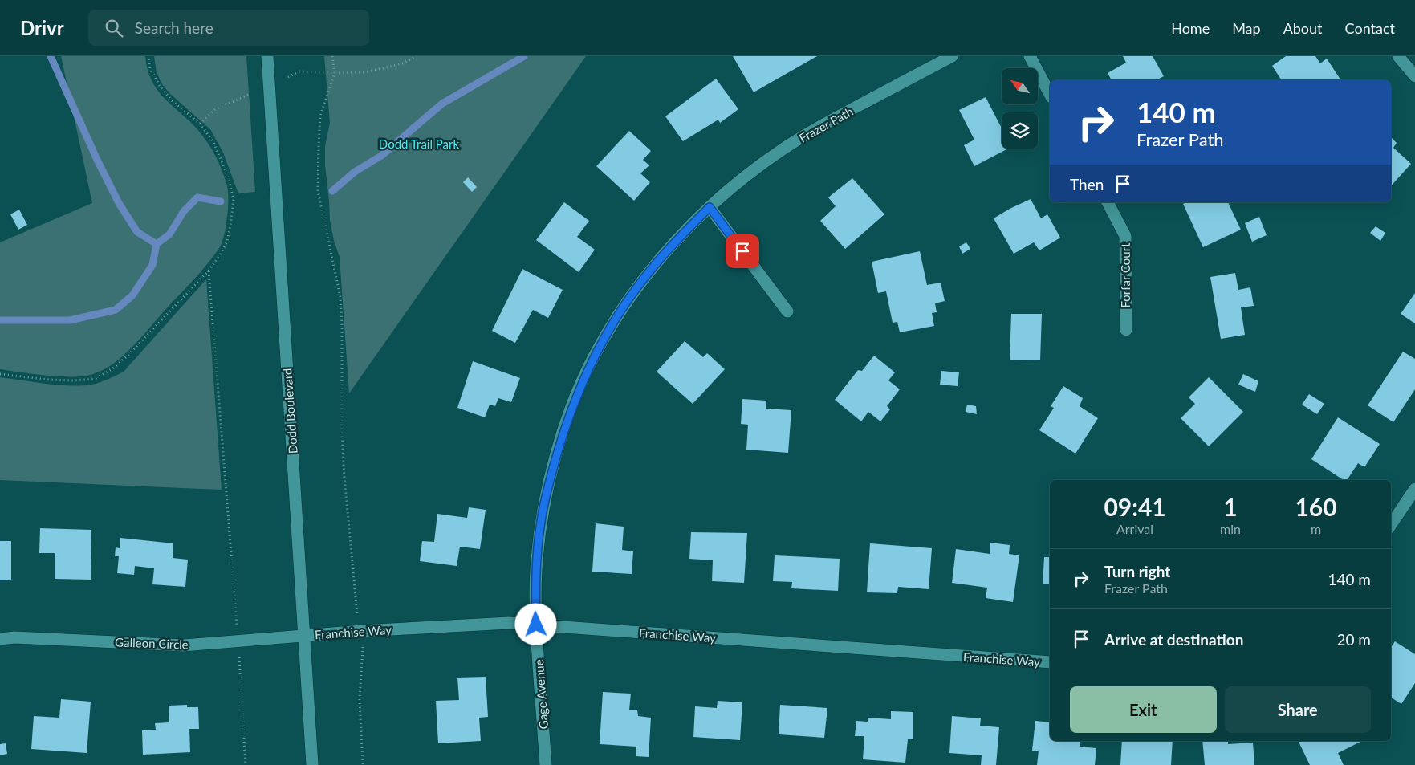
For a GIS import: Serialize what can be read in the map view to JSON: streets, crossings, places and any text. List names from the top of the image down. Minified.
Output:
{"streets":{"street":["Frazer Path","Forfar Court","Dodd Boulevard","Franchise Way","Galleon Circle","Gage Avenue"]},"crossings":[["Frazer Path","Franchise Way"],["Frazer Path","Gage Avenue"],["Dodd Boulevard","Franchise Way"],["Dodd Boulevard","Galleon Circle"],["Franchise Way","Galleon Circle"],["Franchise Way","Gage Avenue"]],"parks":["Dodd Trail Park"],"north":"top left","page":{"header":"Drivr","search":"Search here","nav":["Home","Map","About","Contact"],"turn":["140 m","Frazer Path"],"then":"Then","eta":["09:41","Arrival","1","min","160","m"],"list":[{"name":"Turn right","note":"Frazer Path","value":"140 m"},{"name":"Arrive at destination","value":"20 m"}],"buttons":["Exit","Share"]}}
